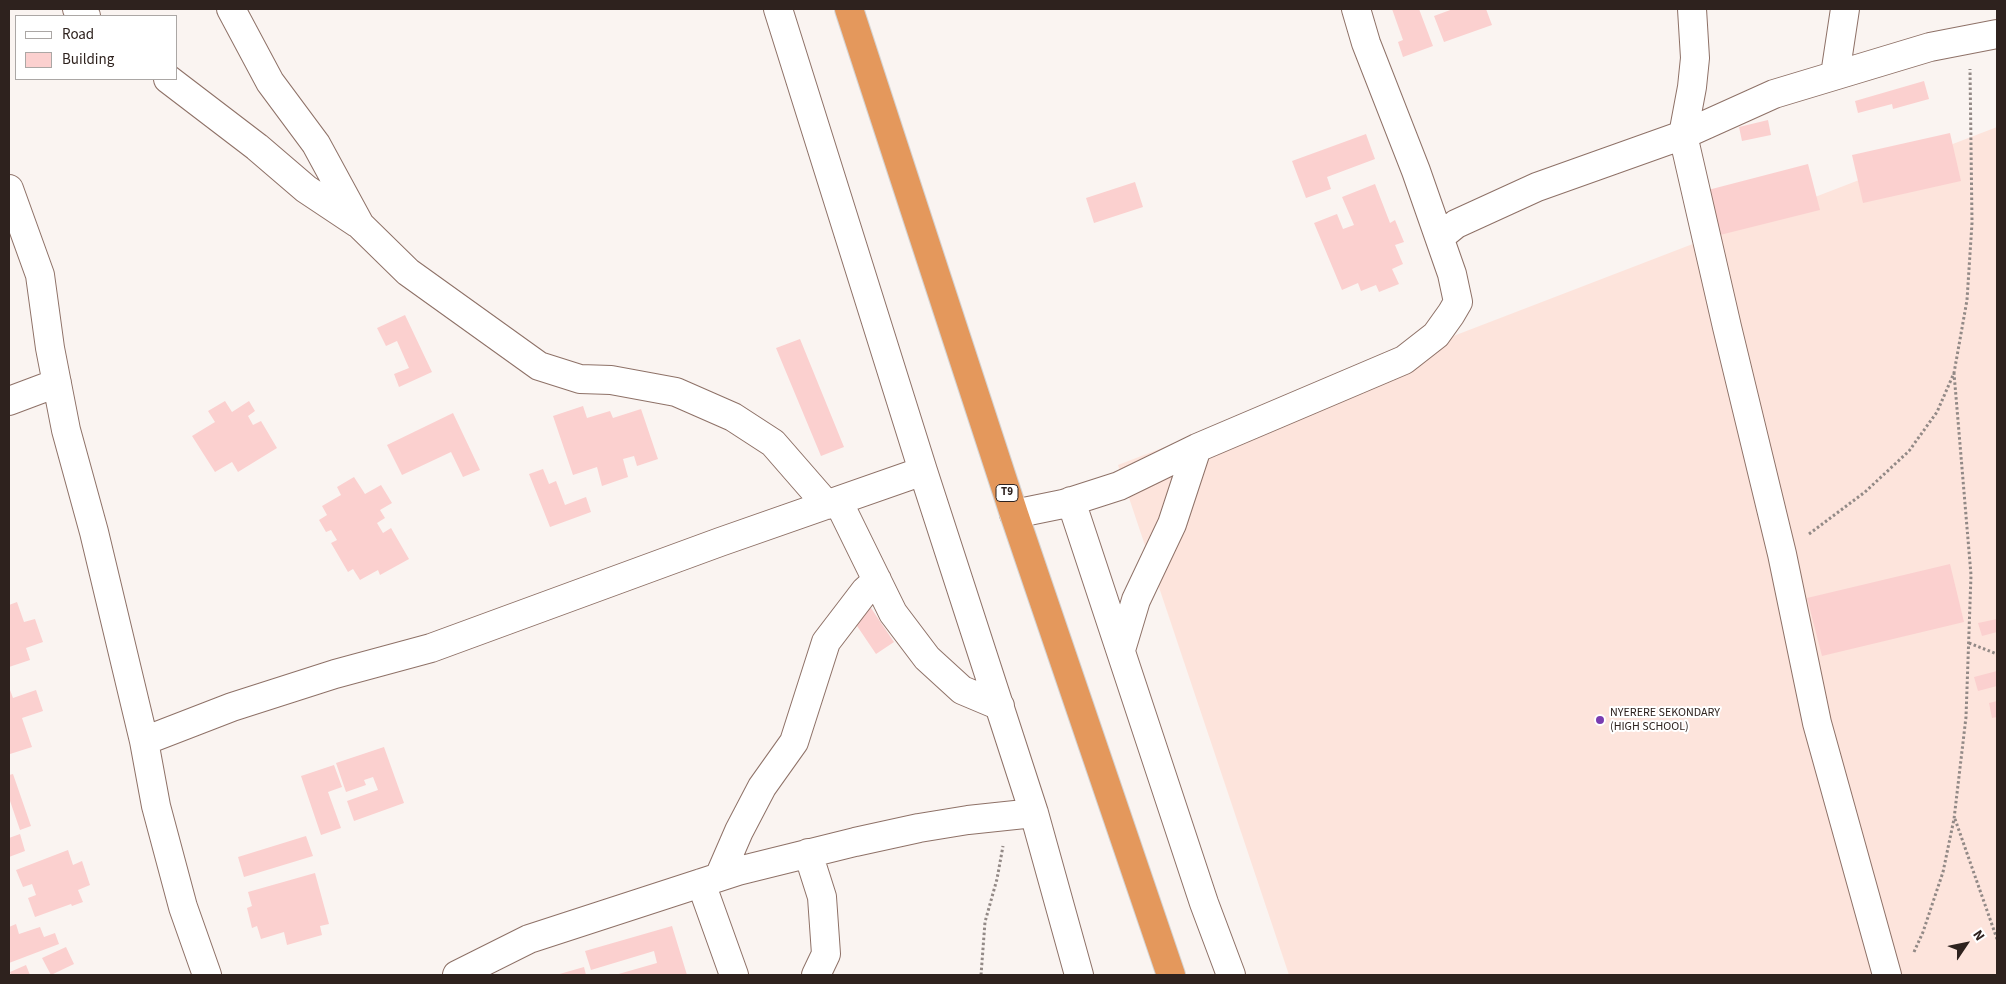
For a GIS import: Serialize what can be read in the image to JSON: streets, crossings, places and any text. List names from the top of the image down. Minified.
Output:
{"streets":{"highway":["T9"]},"places":["NYERERE SEKONDARY (HIGH SCHOOL)"],"legend":["Road","Building"],"north":"top right"}
